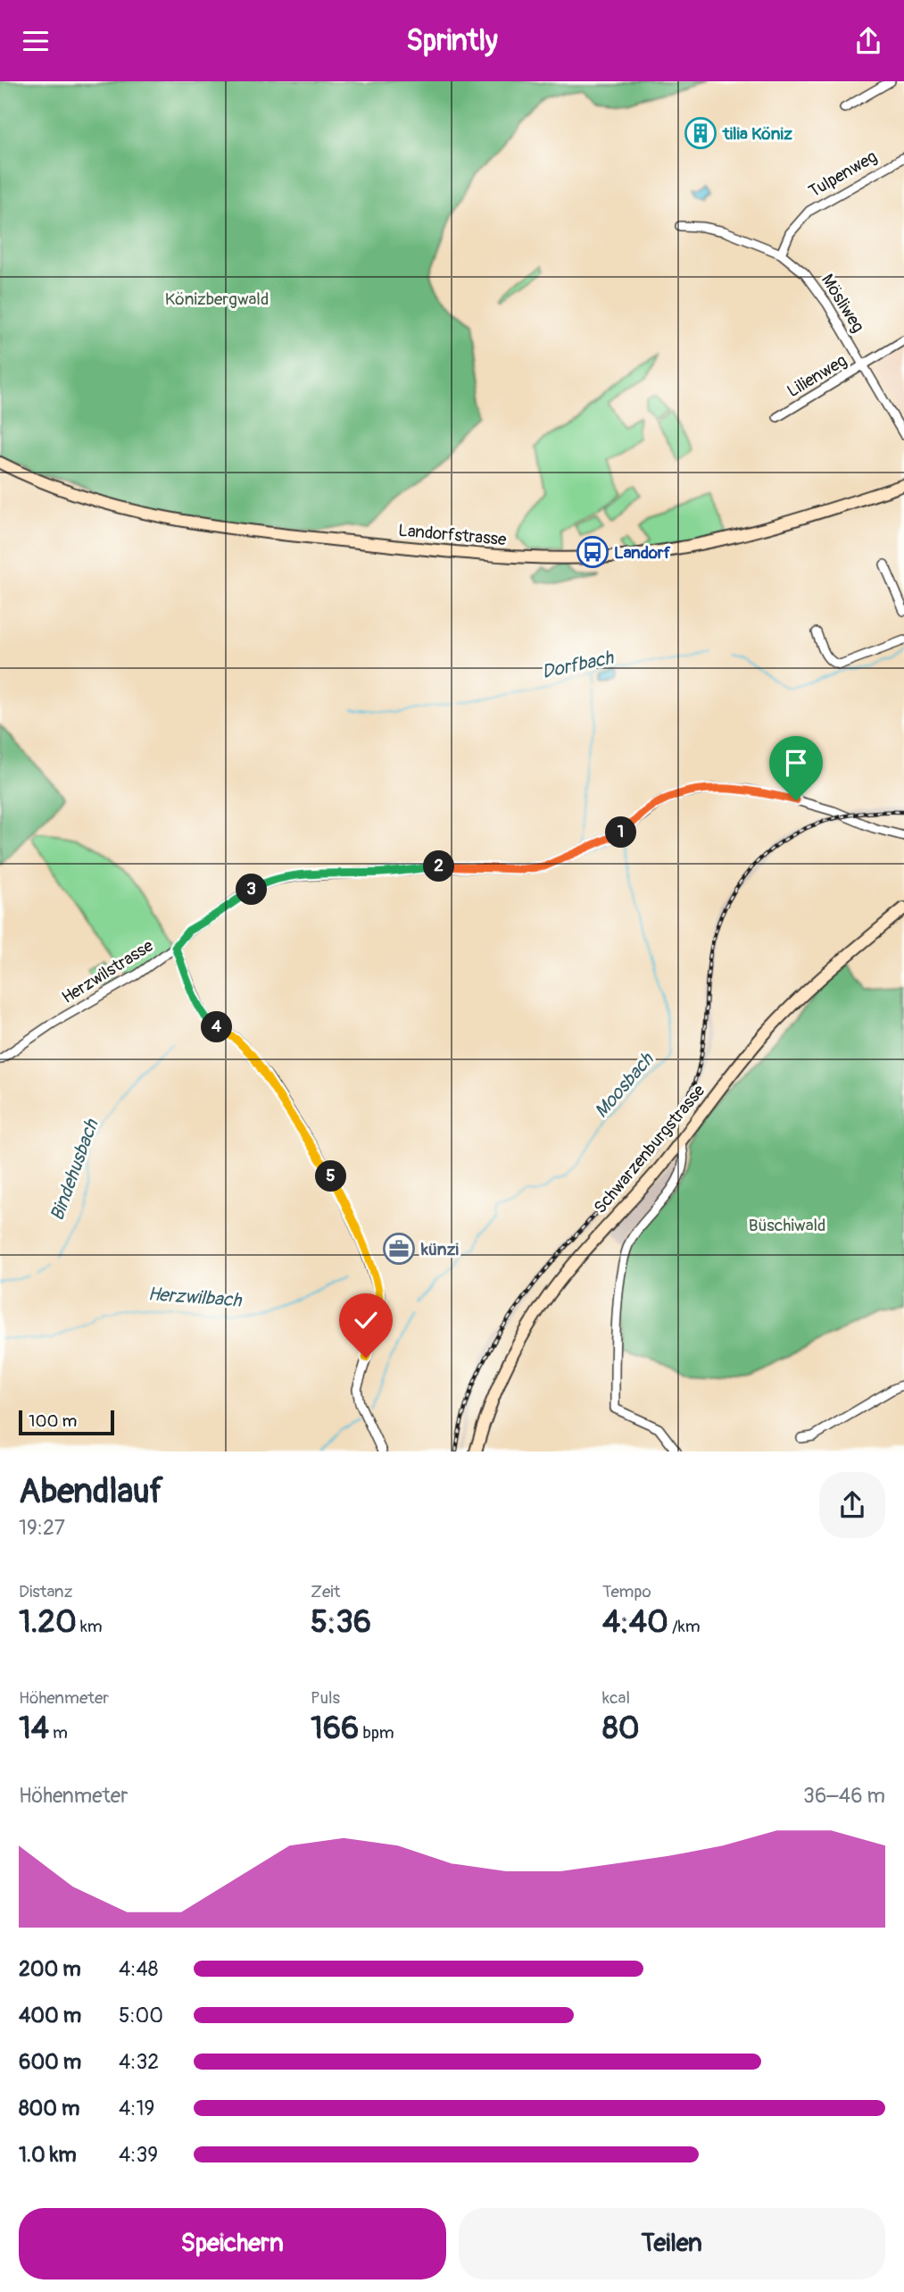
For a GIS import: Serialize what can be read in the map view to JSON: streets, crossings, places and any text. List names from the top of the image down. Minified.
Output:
{"streets":{"street":["Tulpenweg","Mösliweg","Lilienweg","Landorfstrasse","Herzwilstrasse","Schwarzenburgstrasse"]},"crossings":[["Tulpenweg","Mösliweg"],["Mösliweg","Lilienweg"]],"water":["Dorfbach","Moosbach","Bindehusbach","Herzwilbach"],"parks":["Könizbergwald","Büschiwald"],"places":{"building":["tilia Köniz"],"bus stop":["Landorf"],"office":["künzi"]},"scale_bar":"100 m","page":{"header":"Sprintly","pins":["1","2","3","4","5"],"scale":"100 m","heading":["Abendlauf","19:27"],"stats":[["Distanz","1.20 km"],["Zeit","5:36"],["Tempo","4:40 /km"],["Höhenmeter","14 m"],["Puls","166 bpm"],["kcal","80"]],"chart":["Höhenmeter","36–46 m"],"list":[{"name":"200 m","note":"4:48"},{"name":"400 m","note":"5:00"},{"name":"600 m","note":"4:32"},{"name":"800 m","note":"4:19"},{"name":"1.0 km","note":"4:39"}],"buttons":["Speichern","Teilen"]}}
